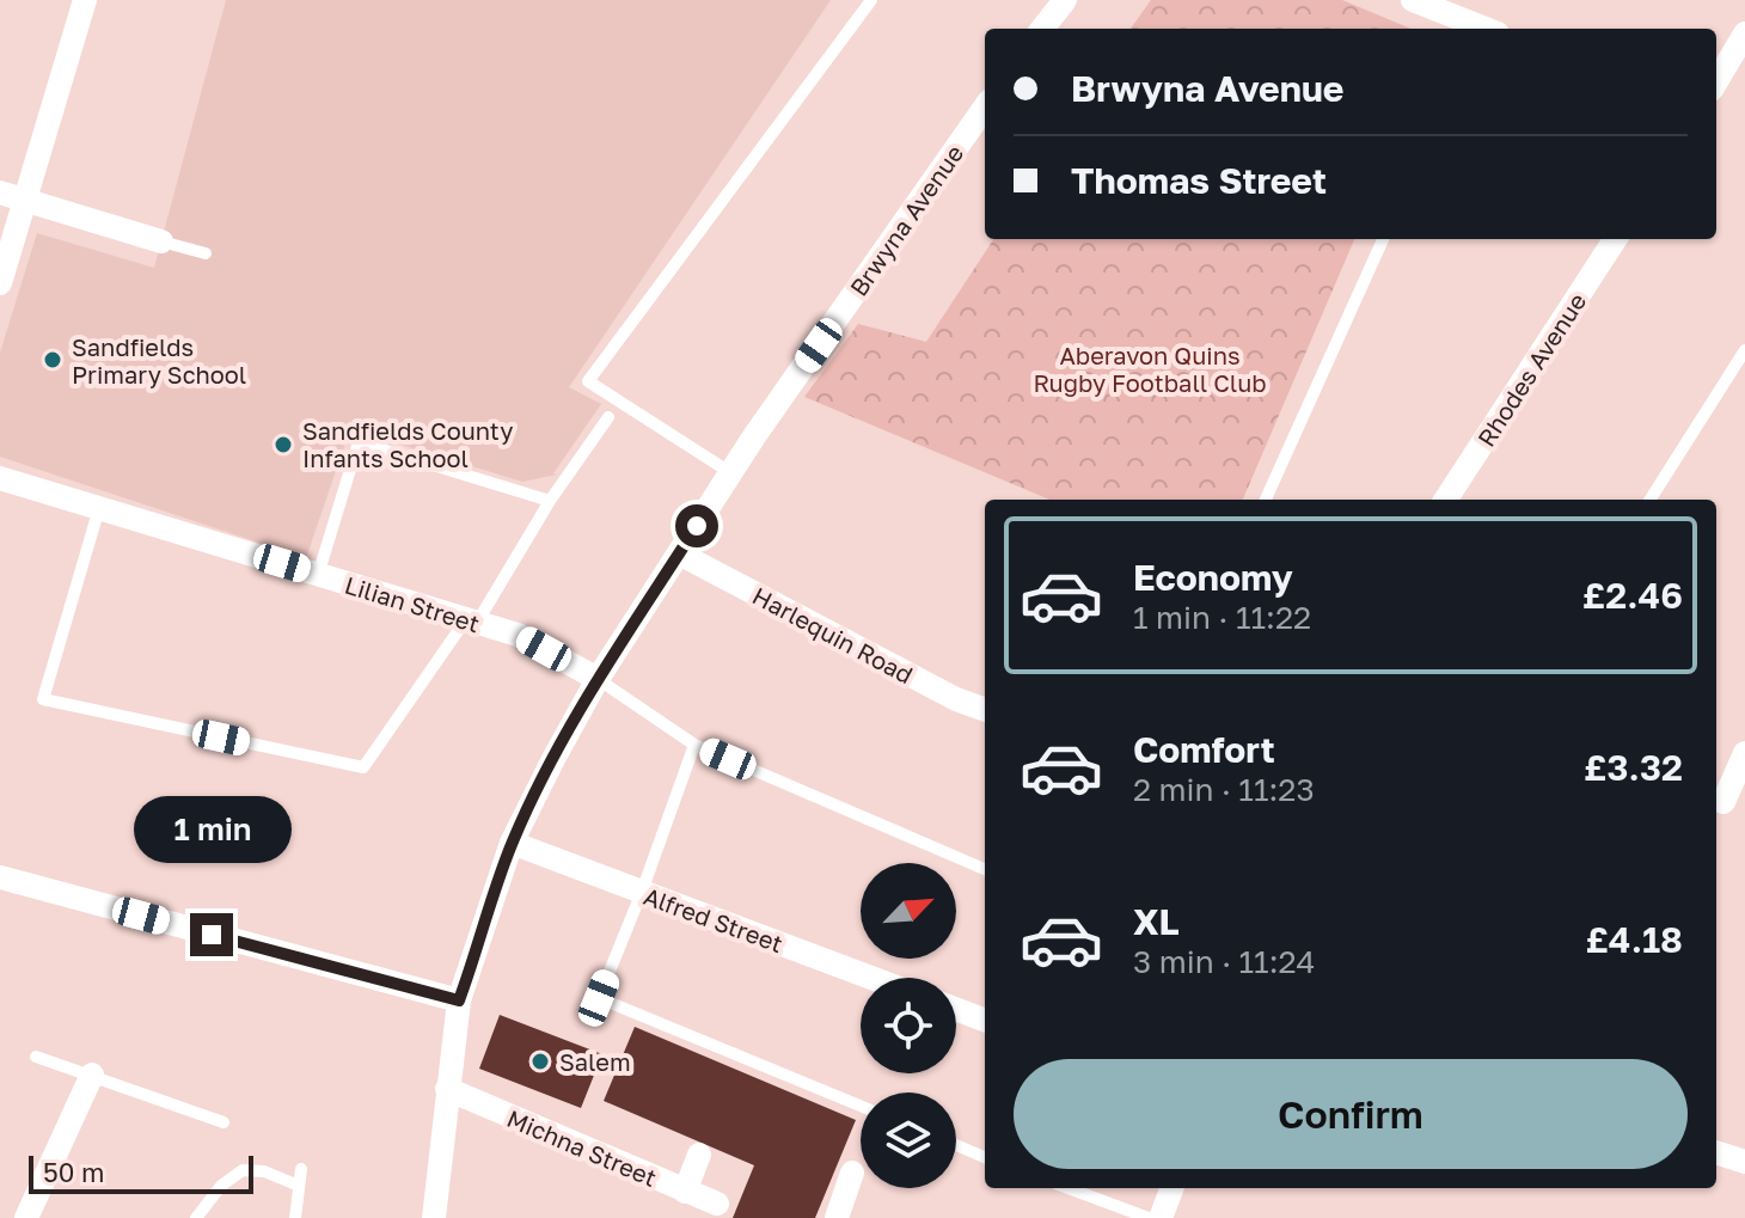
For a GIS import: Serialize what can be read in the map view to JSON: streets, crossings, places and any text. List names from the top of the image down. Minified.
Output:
{"streets":{"street":["Brwyna Avenue","Rhodes Avenue","Lilian Street","Harlequin Road","Alfred Street","Michna Street"]},"crossings":[["Brwyna Avenue","Lilian Street"],["Brwyna Avenue","Harlequin Road"],["Brwyna Avenue","Alfred Street"],["Brwyna Avenue","Michna Street"]],"parks":["Aberavon Quins Rugby Football Club"],"places":["Sandfields Primary School","Sandfields County Infants School","Salem"],"scale_bar":"50 m","north":"top right","page":{"banner":["Brwyna Avenue","Thomas Street"],"list":[{"name":"Economy","note":"1 min · 11:22","value":"£2.46"},{"name":"Comfort","note":"2 min · 11:23","value":"£3.32"},{"name":"XL","note":"3 min · 11:24","value":"£4.18"}],"bubble":"1 min","buttons":"Confirm","scale":"50 m"}}
